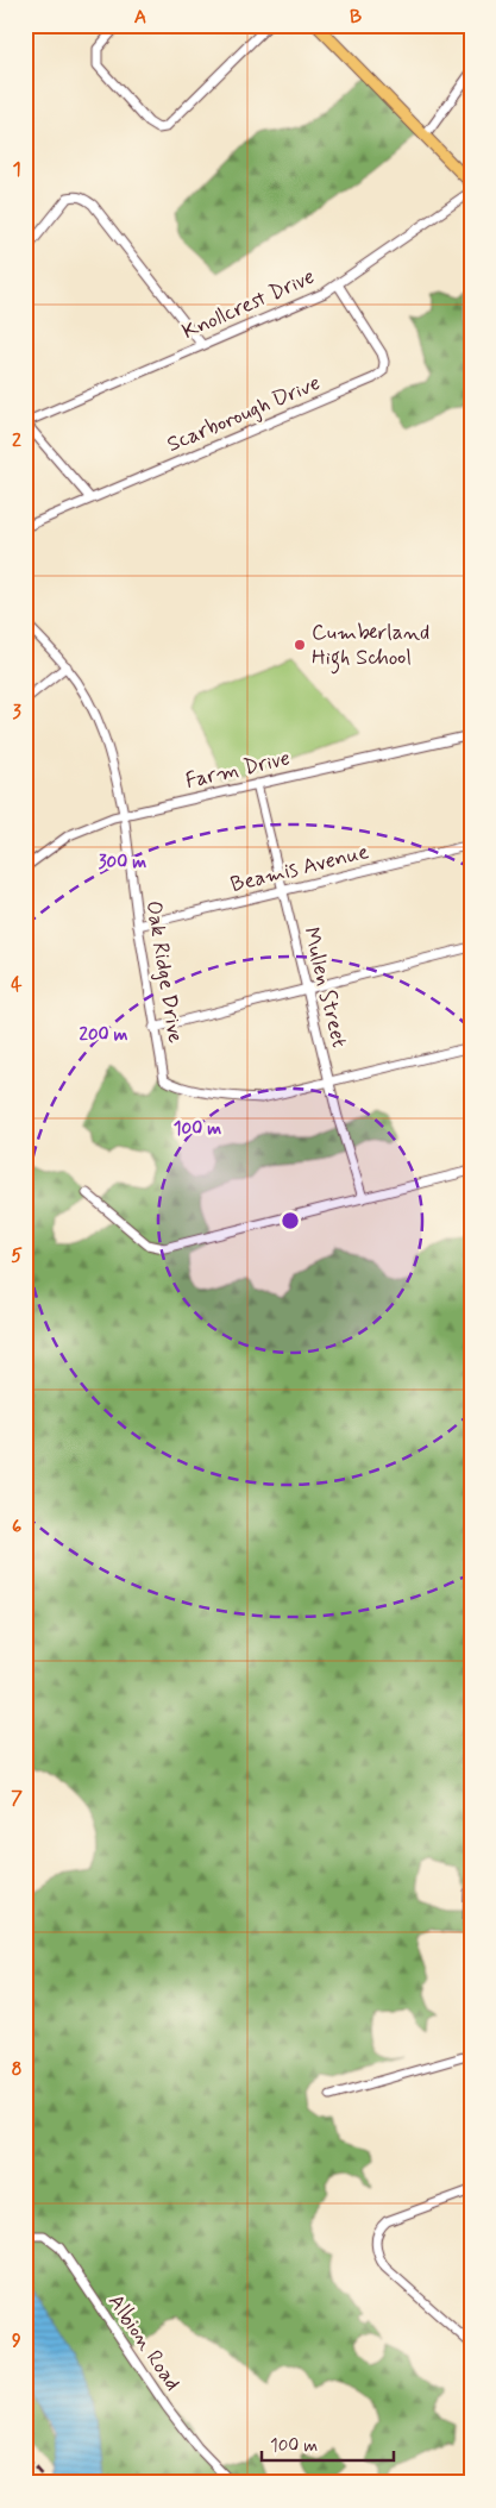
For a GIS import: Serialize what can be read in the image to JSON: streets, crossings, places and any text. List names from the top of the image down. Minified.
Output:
{"streets":{"street":["Knollcrest Drive","Scarborough Drive","Farm Drive","Beamis Avenue","Oak Ridge Drive","Mullen Street","Albion Road"]},"crossings":[["Knollcrest Drive","Scarborough Drive"],["Farm Drive","Oak Ridge Drive"],["Farm Drive","Mullen Street"],["Beamis Avenue","Oak Ridge Drive"],["Beamis Avenue","Mullen Street"],["Oak Ridge Drive","Mullen Street"]],"places":["Cumberland High School"],"scale_bar":"100 m","grid":{"columns":["A","B"],"rows":["1","2","3","4","5","6","7","8","9"]},"rings":["300 m","200 m","100 m"]}
